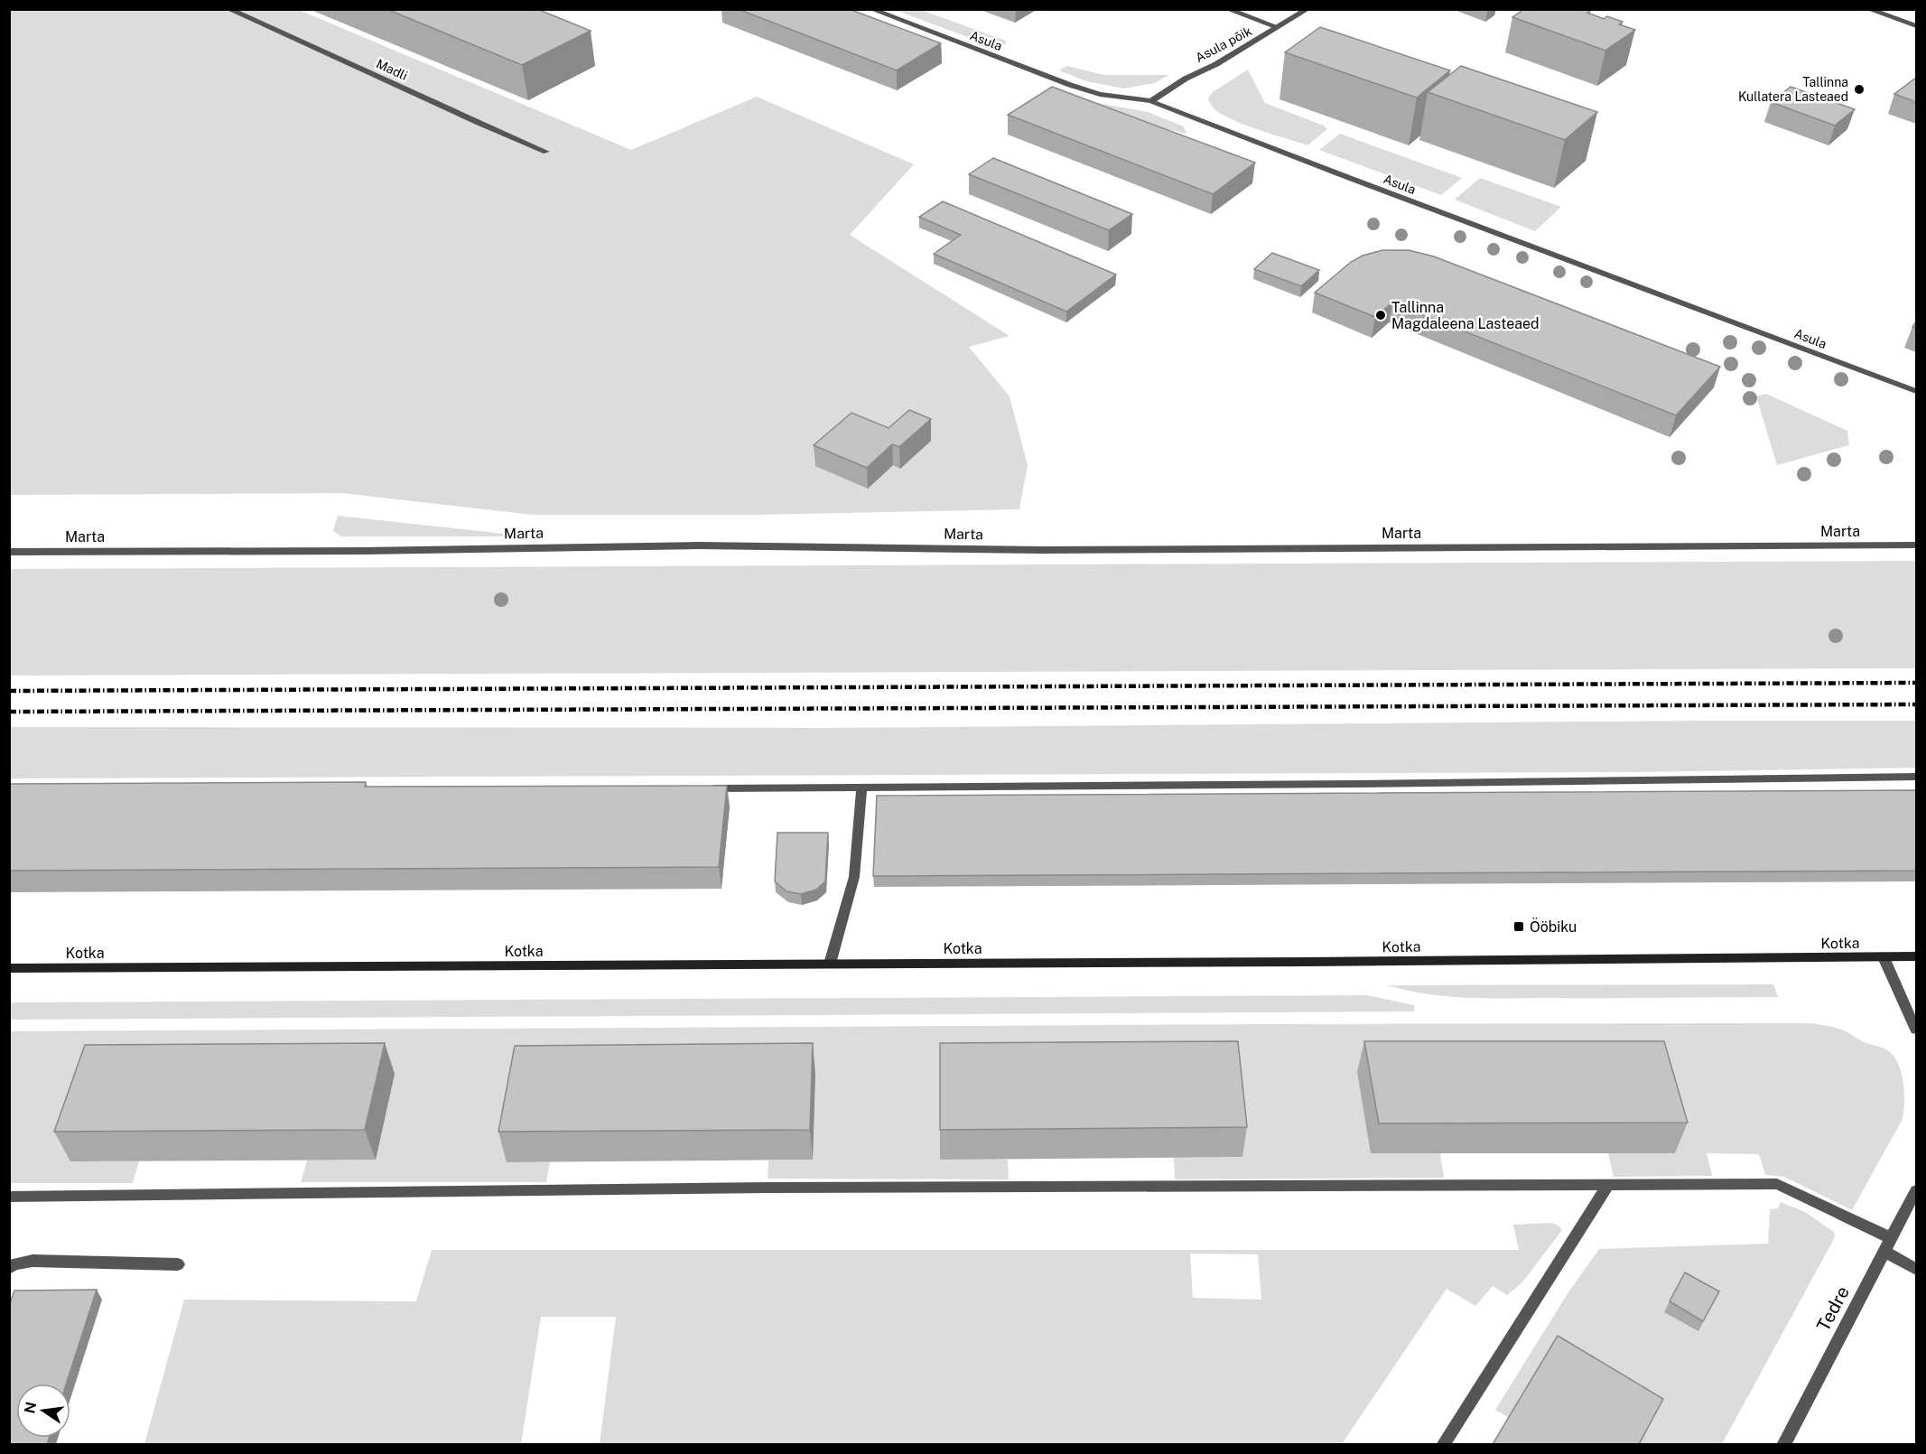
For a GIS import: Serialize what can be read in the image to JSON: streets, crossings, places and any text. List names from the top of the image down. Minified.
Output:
{"streets":{"street":["Asula","Asula põik","Madli","Marta","Kotka","Tedre"]},"crossings":[["Asula","Asula põik"]],"places":{"other":["Tallinna Kullatera Lasteaed","Tallinna Magdaleena Lasteaed"],"transit":["Ööbiku"]},"north":"left"}
